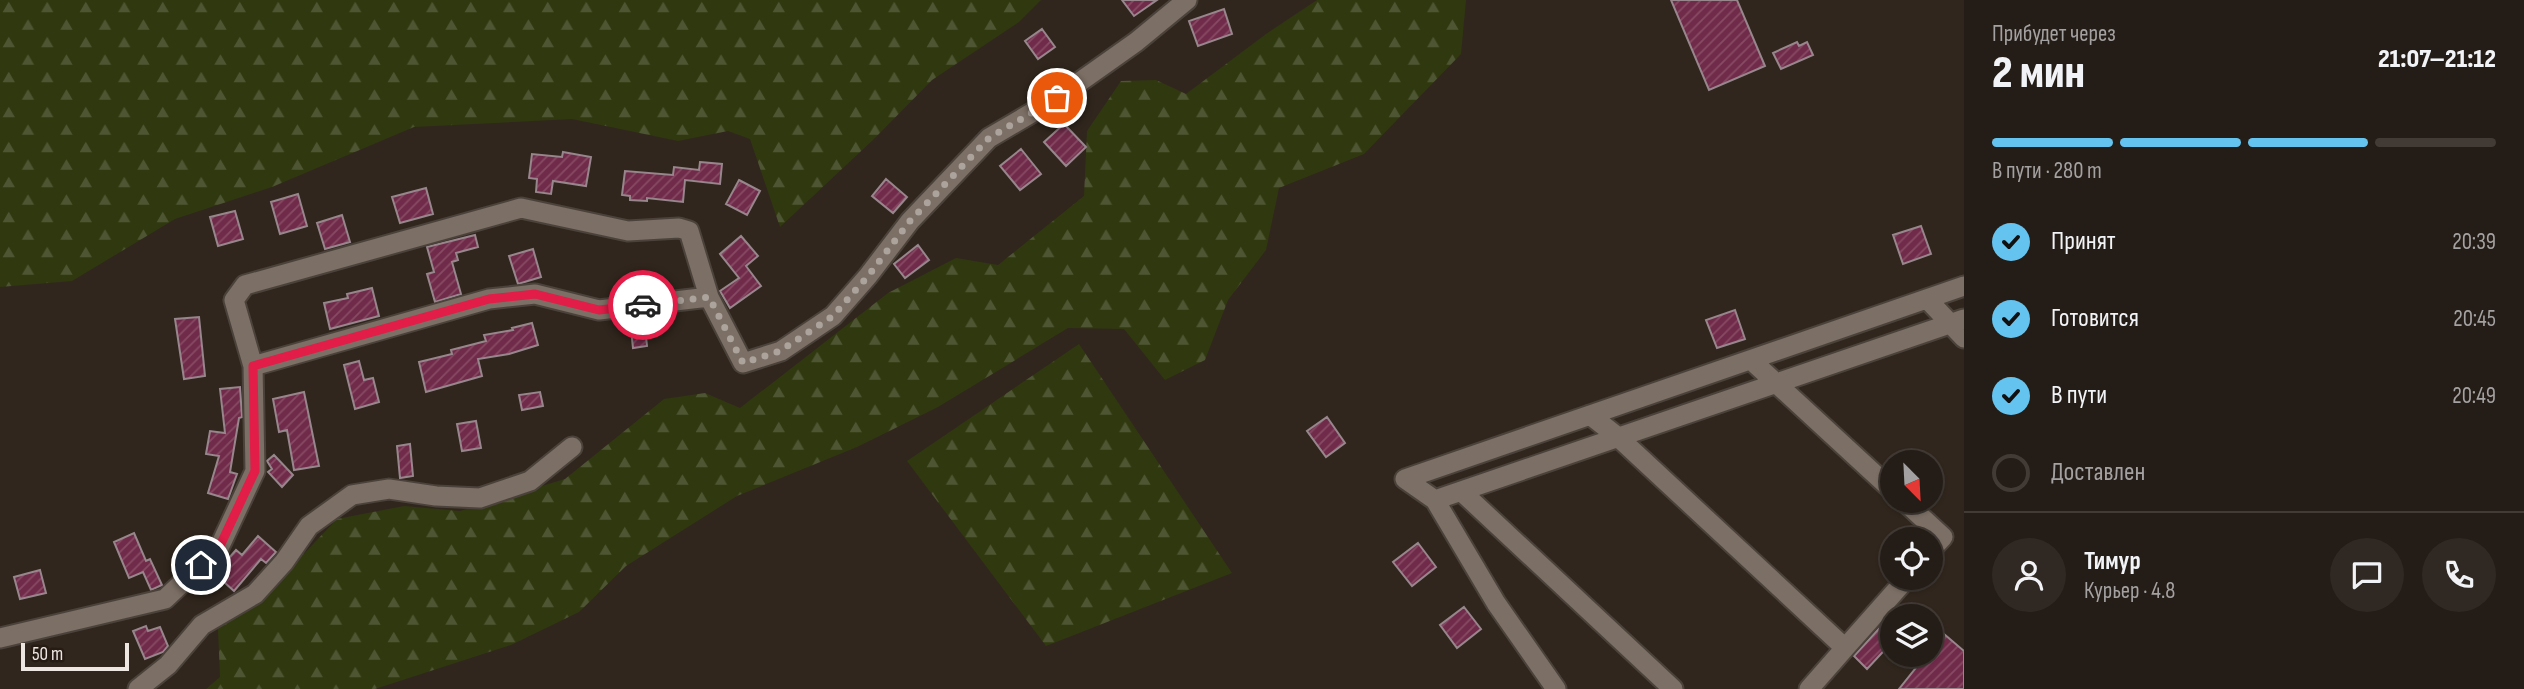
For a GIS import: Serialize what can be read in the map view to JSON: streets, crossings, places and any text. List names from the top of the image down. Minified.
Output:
{"scale_bar":"50 m","north":"bottom right","page":{"heading":["2 мин","Прибудет через","21:07–21:12"],"panel":["Тимур","Курьер · 4.8"],"bar":"В пути · 280 m","list":[["Принят","20:39"],["Готовится","20:45"],["В пути","20:49"],"Доставлен"],"scale":"50 m"}}
